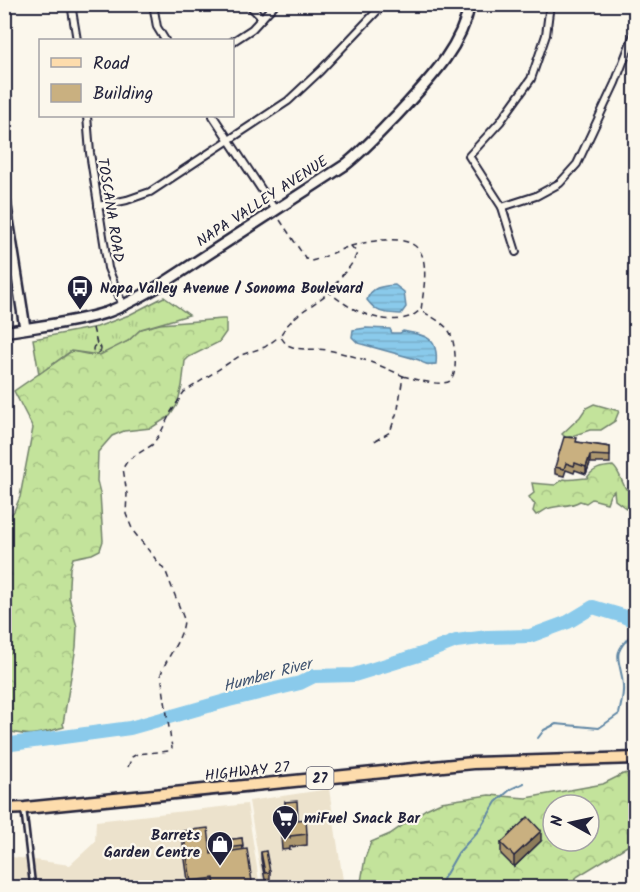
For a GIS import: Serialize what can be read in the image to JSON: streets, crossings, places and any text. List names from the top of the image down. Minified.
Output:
{"streets":{"main road":["HIGHWAY 27","27"],"street":["NAPA VALLEY AVENUE","TOSCANA ROAD"]},"crossings":[["NAPA VALLEY AVENUE","TOSCANA ROAD"]],"water":["Humber River"],"places":{"bus stop":["Napa Valley Avenue / Sonoma Boulevard"],"supermarket":["miFuel Snack Bar"],"shop":["Barrets Garden Centre"]},"legend":["Road","Building"],"north":"left"}
